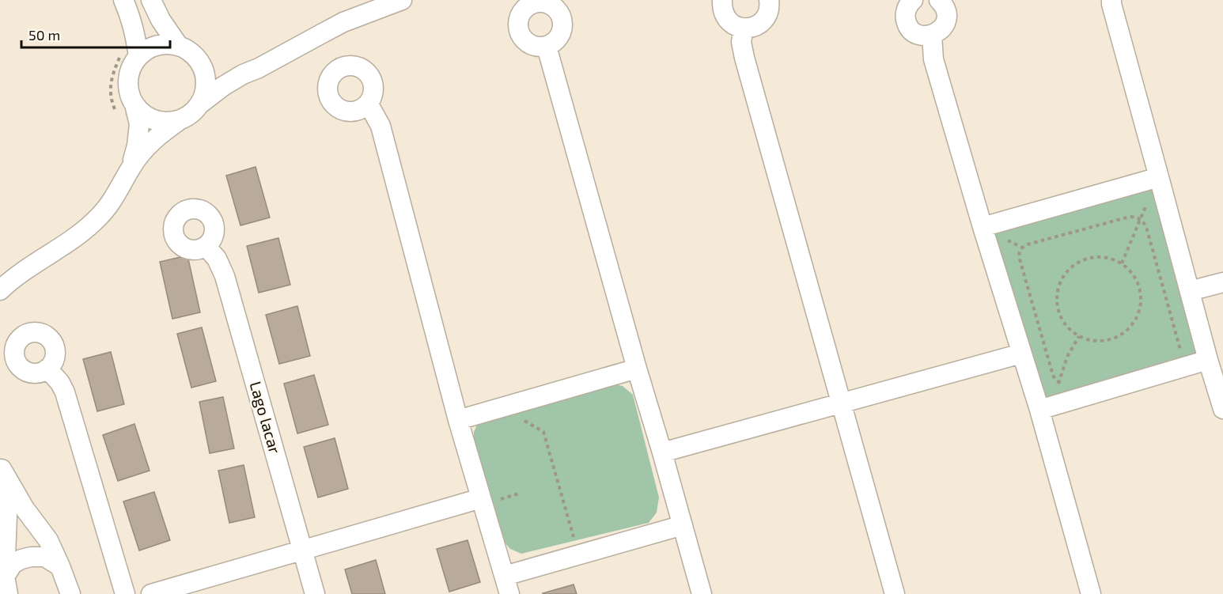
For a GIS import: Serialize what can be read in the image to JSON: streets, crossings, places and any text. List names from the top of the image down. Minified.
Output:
{"streets":{"street":["Lago lacar"]},"scale_bar":"50 m"}
